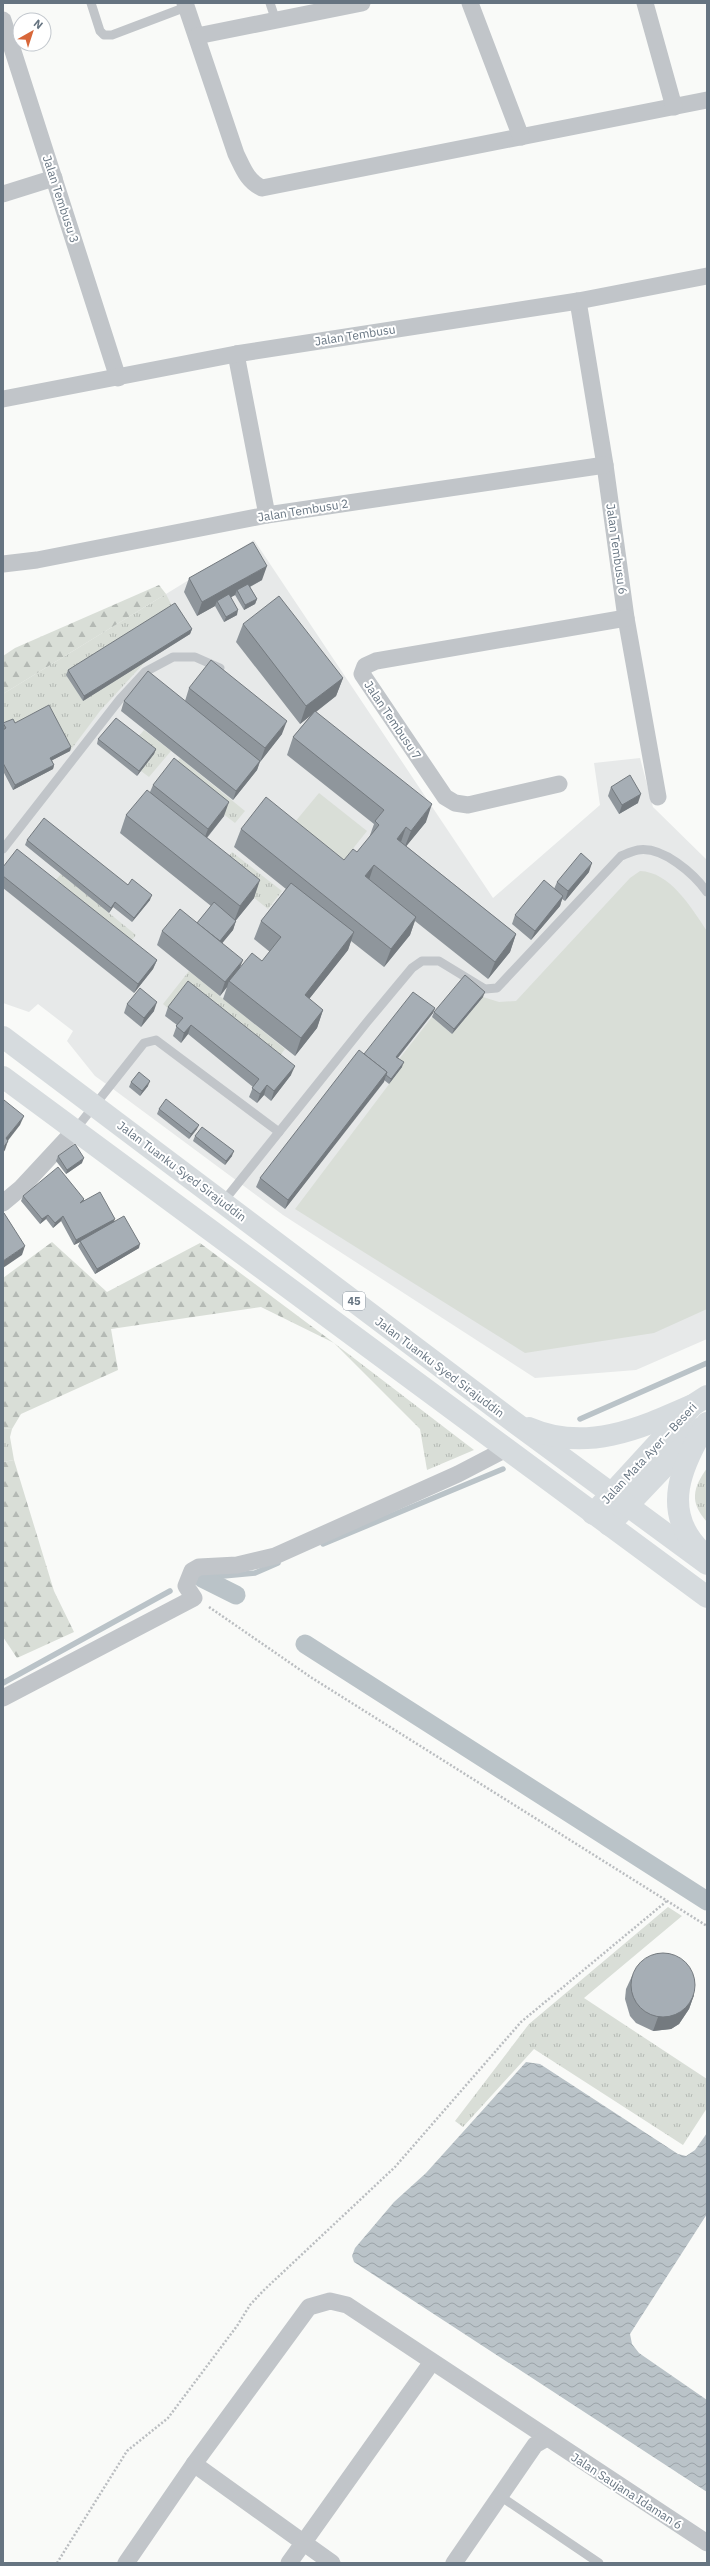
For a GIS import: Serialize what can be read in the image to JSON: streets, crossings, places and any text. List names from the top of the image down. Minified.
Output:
{"streets":{"main road":["Jalan Tuanku Syed Sirajuddin","45","Jalan Mata Ayer – Beseri"],"street":["Jalan Tembusu 3","Jalan Tembusu","Jalan Tembusu 2","Jalan Tembusu 6","Jalan Tembusu 7","Jalan Saujana Idaman 6"]},"crossings":[["Jalan Tembusu 3","Jalan Tembusu"],["Jalan Tembusu","Jalan Tembusu 6"],["Jalan Tembusu 2","Jalan Tembusu 6"],["Jalan Tembusu 6","Jalan Tembusu 7"],["Jalan Tuanku Syed Sirajuddin","Jalan Mata Ayer – Beseri"],["45","Jalan Mata Ayer – Beseri"]],"north":"top right"}
